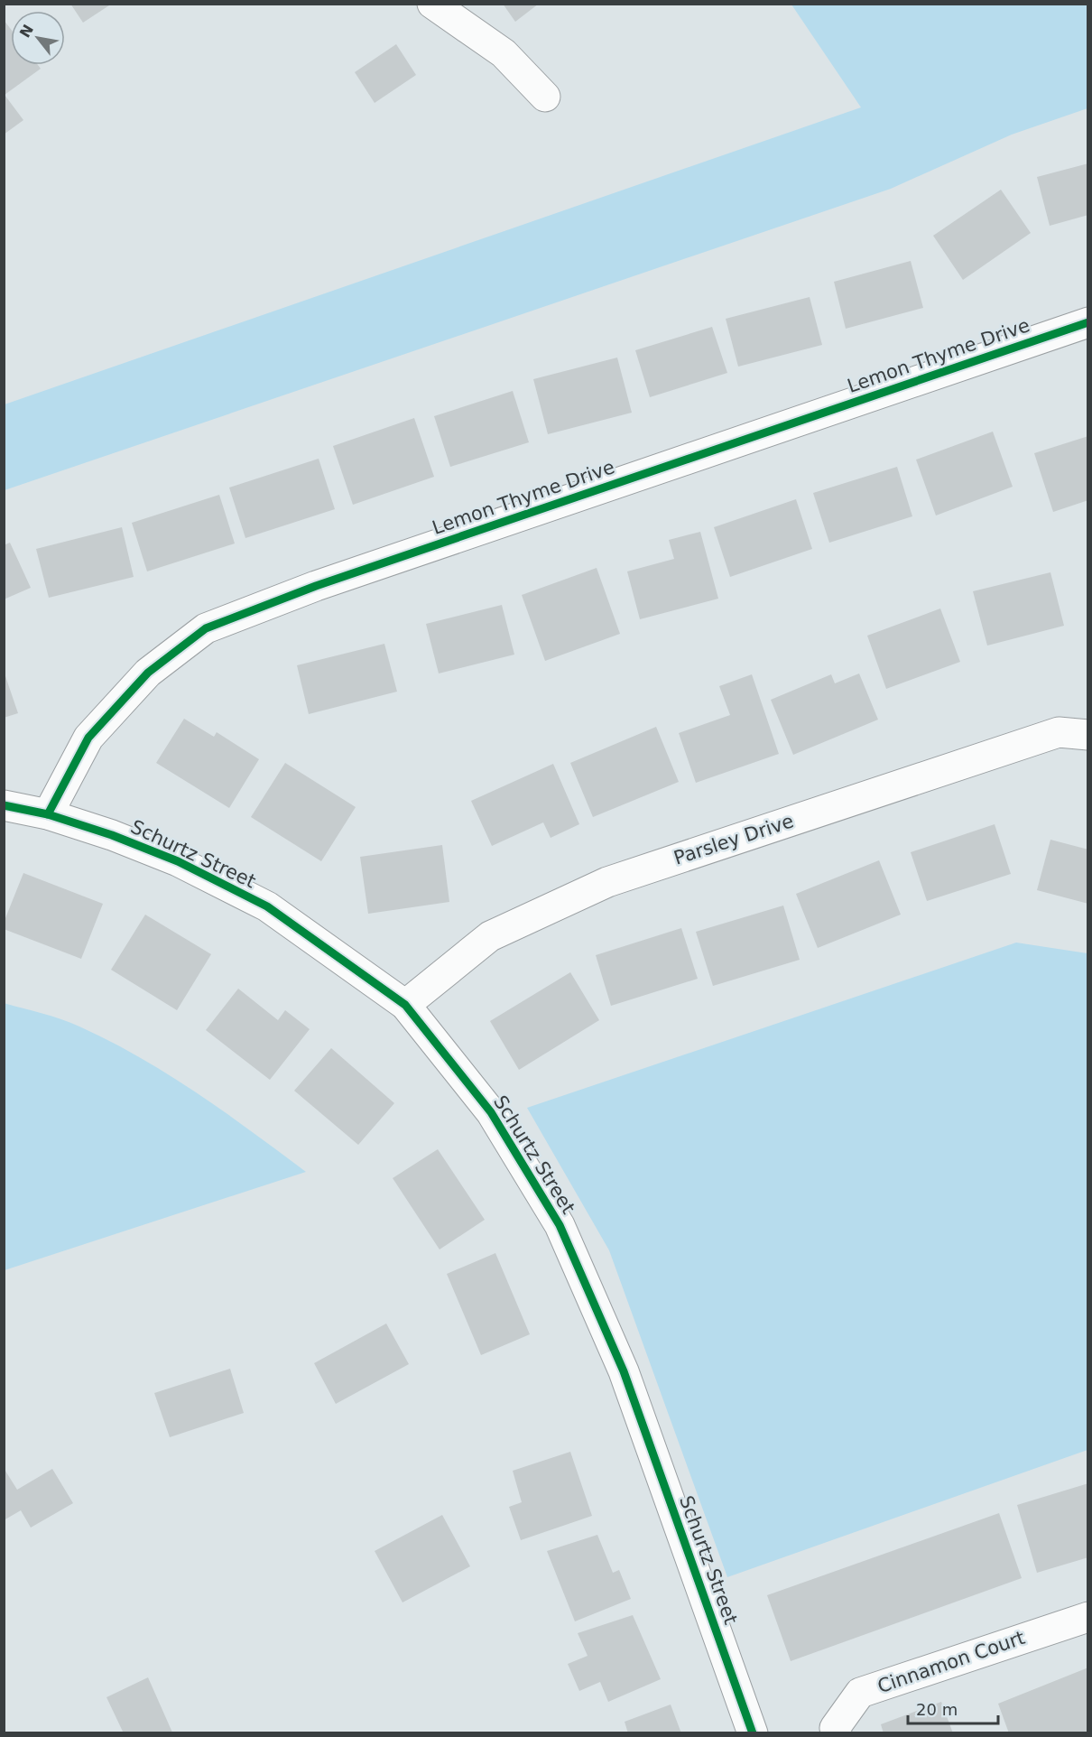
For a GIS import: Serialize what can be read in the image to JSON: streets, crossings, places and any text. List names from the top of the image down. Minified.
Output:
{"streets":{"street":["Lemon Thyme Drive","Parsley Drive","Schurtz Street","Cinnamon Court"]},"crossings":[["Lemon Thyme Drive","Schurtz Street"],["Parsley Drive","Schurtz Street"]],"scale_bar":"20 m","north":"top left"}
